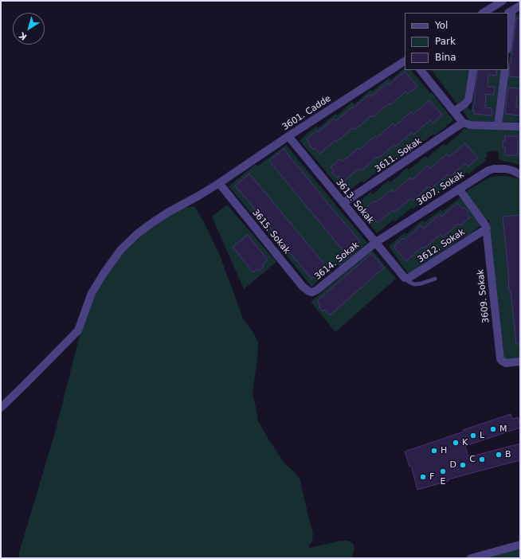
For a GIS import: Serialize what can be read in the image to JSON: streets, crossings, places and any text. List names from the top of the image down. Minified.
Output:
{"streets":{"street":["3601. Cadde","3611. Sokak","3607. Sokak","3613. Sokak","3615. Sokak","3612. Sokak","3614. Sokak","3609. Sokak"]},"crossings":[["3601. Cadde","3613. Sokak"],["3601. Cadde","3615. Sokak"],["3611. Sokak","3613. Sokak"],["3607. Sokak","3613. Sokak"],["3607. Sokak","3614. Sokak"],["3613. Sokak","3612. Sokak"],["3613. Sokak","3614. Sokak"],["3615. Sokak","3614. Sokak"],["3612. Sokak","3609. Sokak"]],"places":["M","L","K","H","B","C","D","E","F"],"legend":["Yol","Park","Bina"],"north":"bottom left"}
